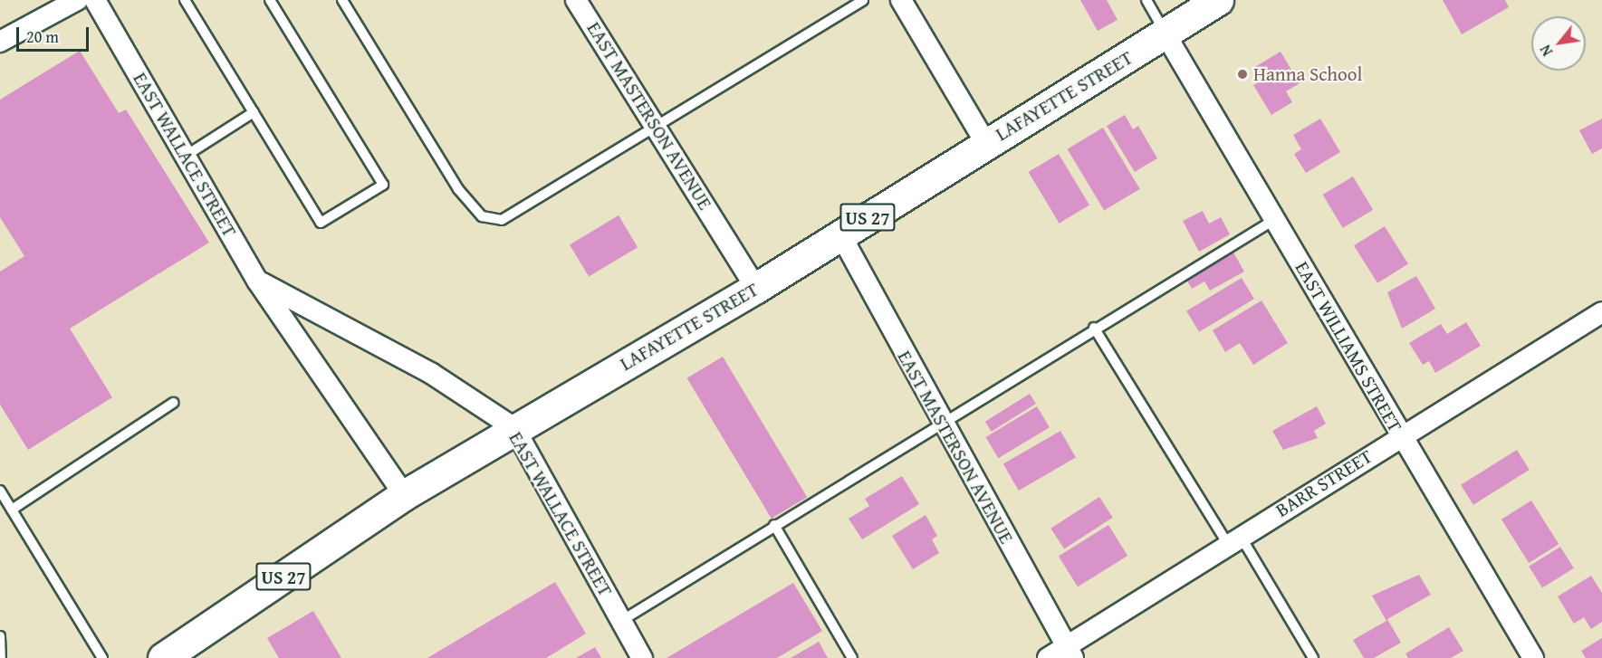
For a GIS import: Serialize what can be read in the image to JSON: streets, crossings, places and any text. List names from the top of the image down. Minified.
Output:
{"streets":{"highway":["LAFAYETTE STREET","US 27"],"street":["EAST MASTERSON AVENUE","EAST WALLACE STREET","EAST WILLIAMS STREET","BARR STREET"]},"crossings":[["LAFAYETTE STREET","EAST MASTERSON AVENUE"],["LAFAYETTE STREET","EAST WALLACE STREET"],["LAFAYETTE STREET","EAST WILLIAMS STREET"],["EAST MASTERSON AVENUE","BARR STREET"],["EAST WILLIAMS STREET","BARR STREET"]],"places":["Hanna School"],"scale_bar":"20 m","north":"bottom left"}
